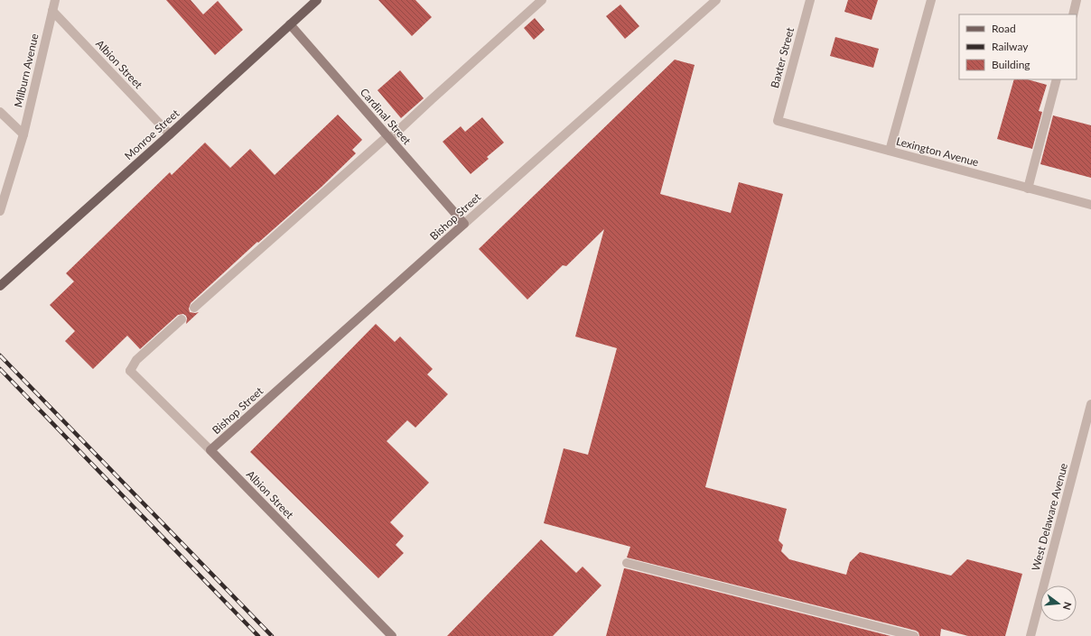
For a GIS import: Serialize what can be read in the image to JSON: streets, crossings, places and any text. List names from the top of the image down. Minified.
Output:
{"streets":{"main road":["Monroe Street"],"street":["Baxter Street","Albion Street","Milburn Avenue","Cardinal Street","Lexington Avenue","Bishop Street","West Delaware Avenue"]},"crossings":[["Baxter Street","Lexington Avenue"],["Albion Street","Milburn Avenue"],["Albion Street","Monroe Street"],["Albion Street","Bishop Street"],["Cardinal Street","Monroe Street"],["Cardinal Street","Bishop Street"]],"legend":["Road","Railway","Building"],"north":"right"}
